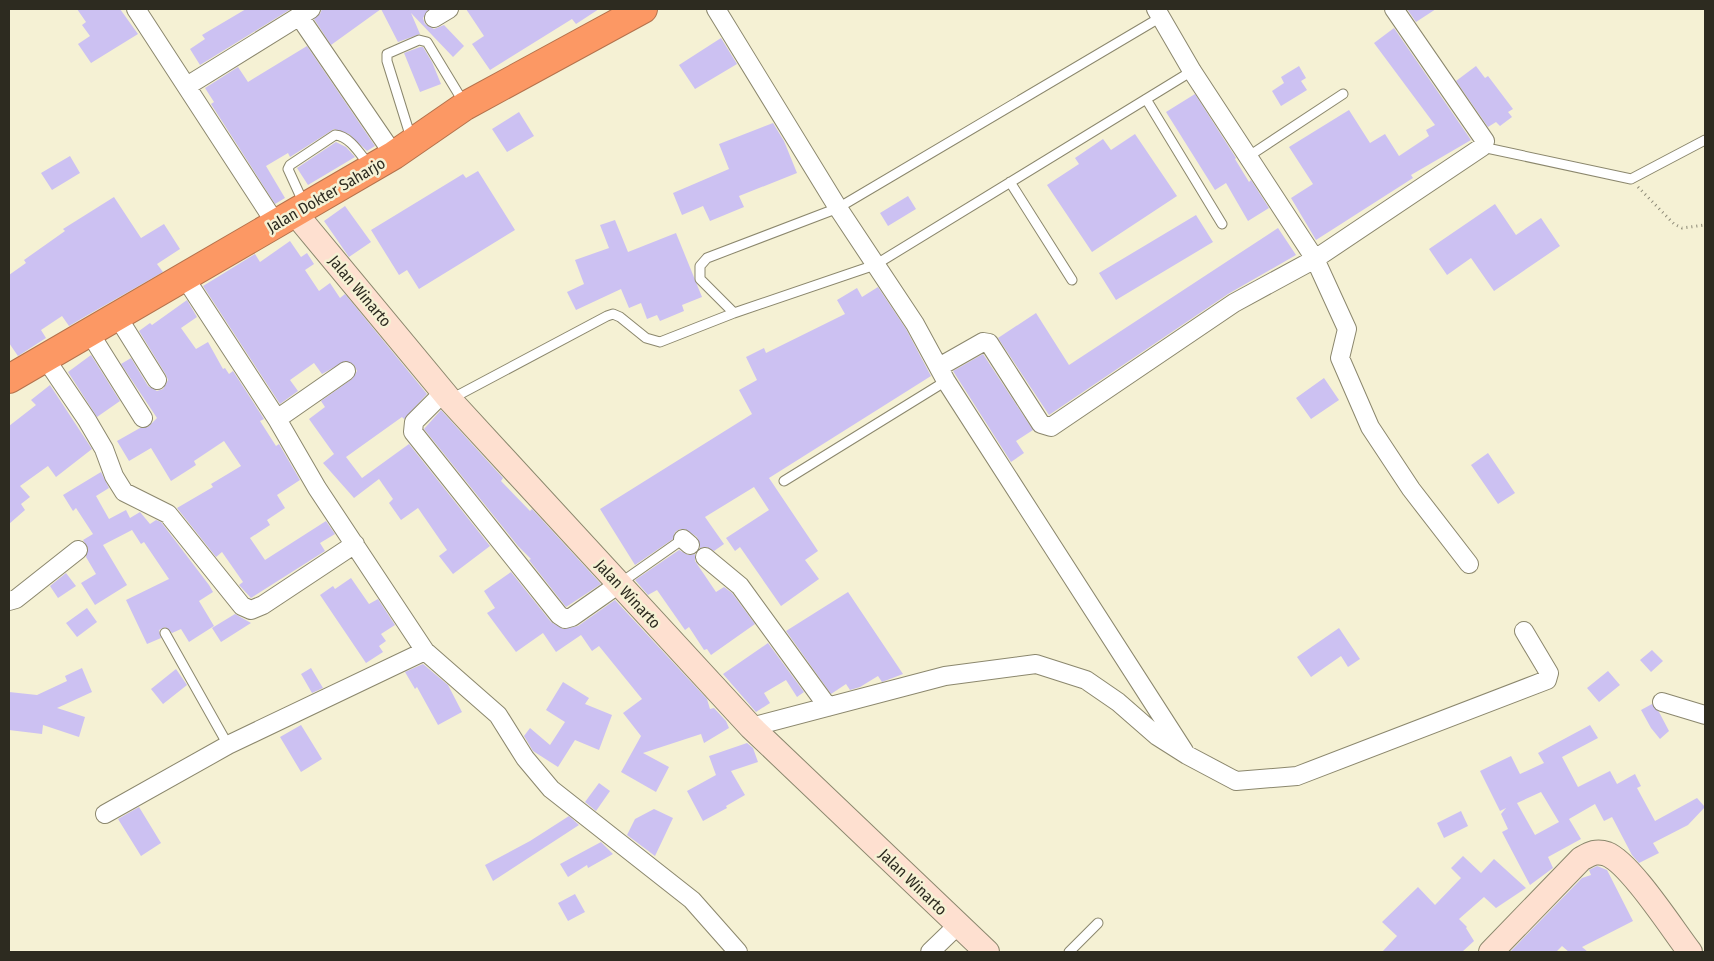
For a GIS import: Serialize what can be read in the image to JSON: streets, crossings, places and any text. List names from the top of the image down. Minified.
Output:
{"streets":{"highway":["Jalan Dokter Saharjo"],"street":["Jalan Winarto"]},"crossings":[["Jalan Dokter Saharjo","Jalan Winarto"]]}
